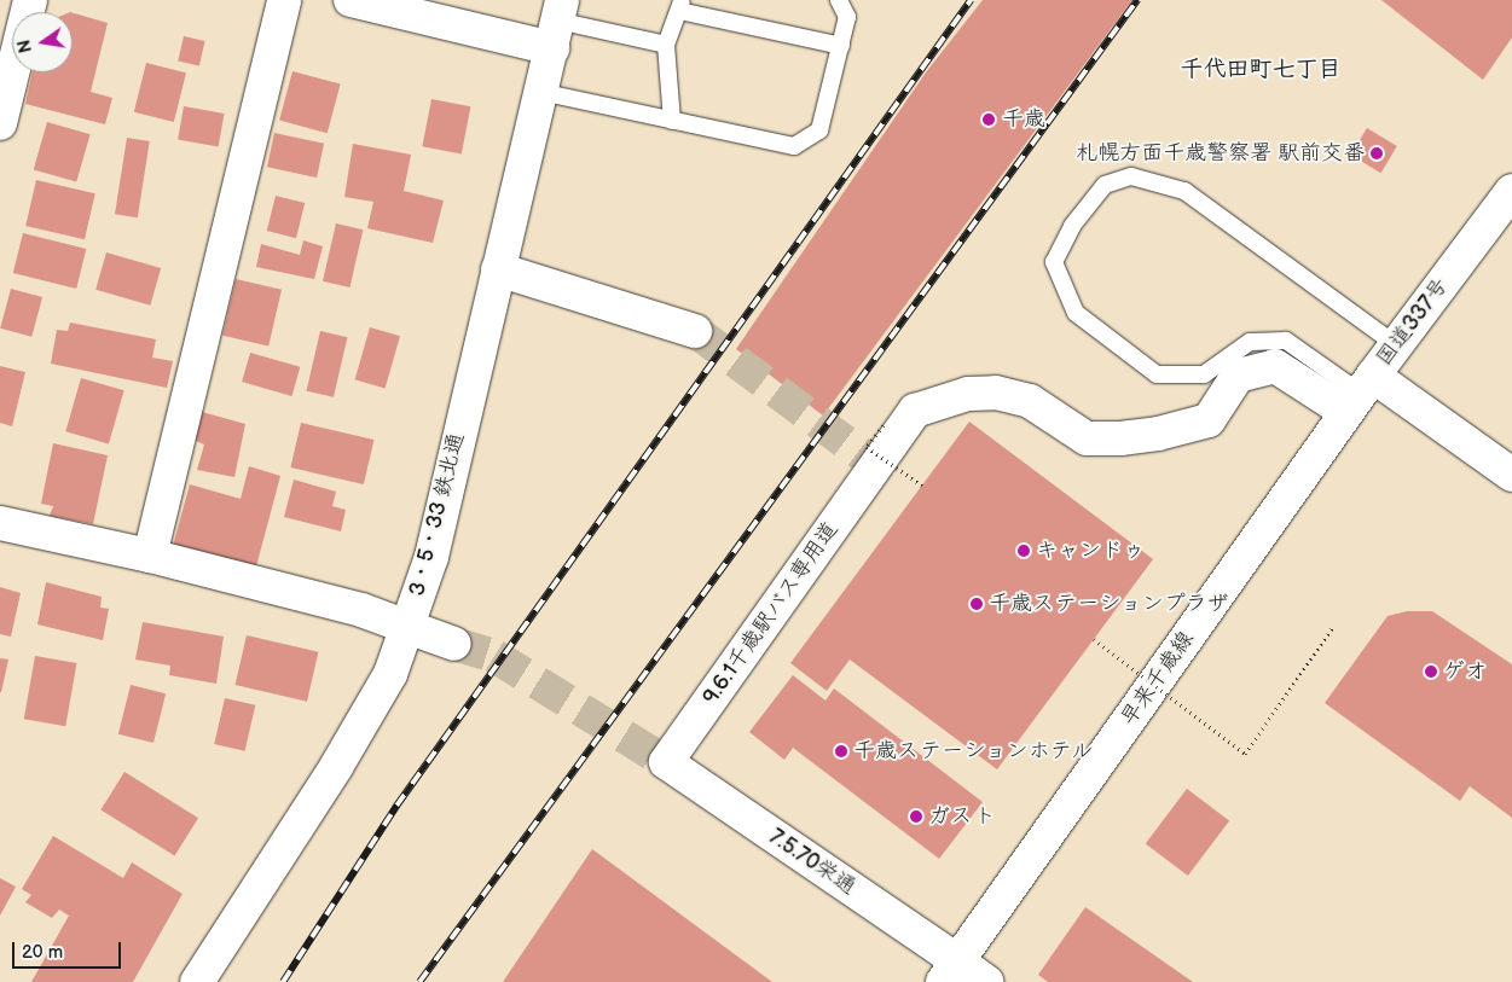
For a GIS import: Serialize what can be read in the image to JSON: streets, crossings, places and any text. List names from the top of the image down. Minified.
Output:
{"streets":{"main road":["国道337号","3・5・33 鉄北通","9.6.1千歳駅バス専用道","早来千歳線","7.5.70栄通"]},"crossings":[["国道337号","9.6.1千歳駅バス専用道"],["国道337号","早来千歳線"],["9.6.1千歳駅バス専用道","早来千歳線"],["9.6.1千歳駅バス専用道","7.5.70栄通"],["早来千歳線","7.5.70栄通"]],"districts":["千代田町七丁目"],"places":["千歳","札幌方面千歳警察署 駅前交番","キャンドゥ","千歳ステーションプラザ","ゲオ","千歳ステーションホテル","ガスト"],"scale_bar":"20 m","north":"left"}
